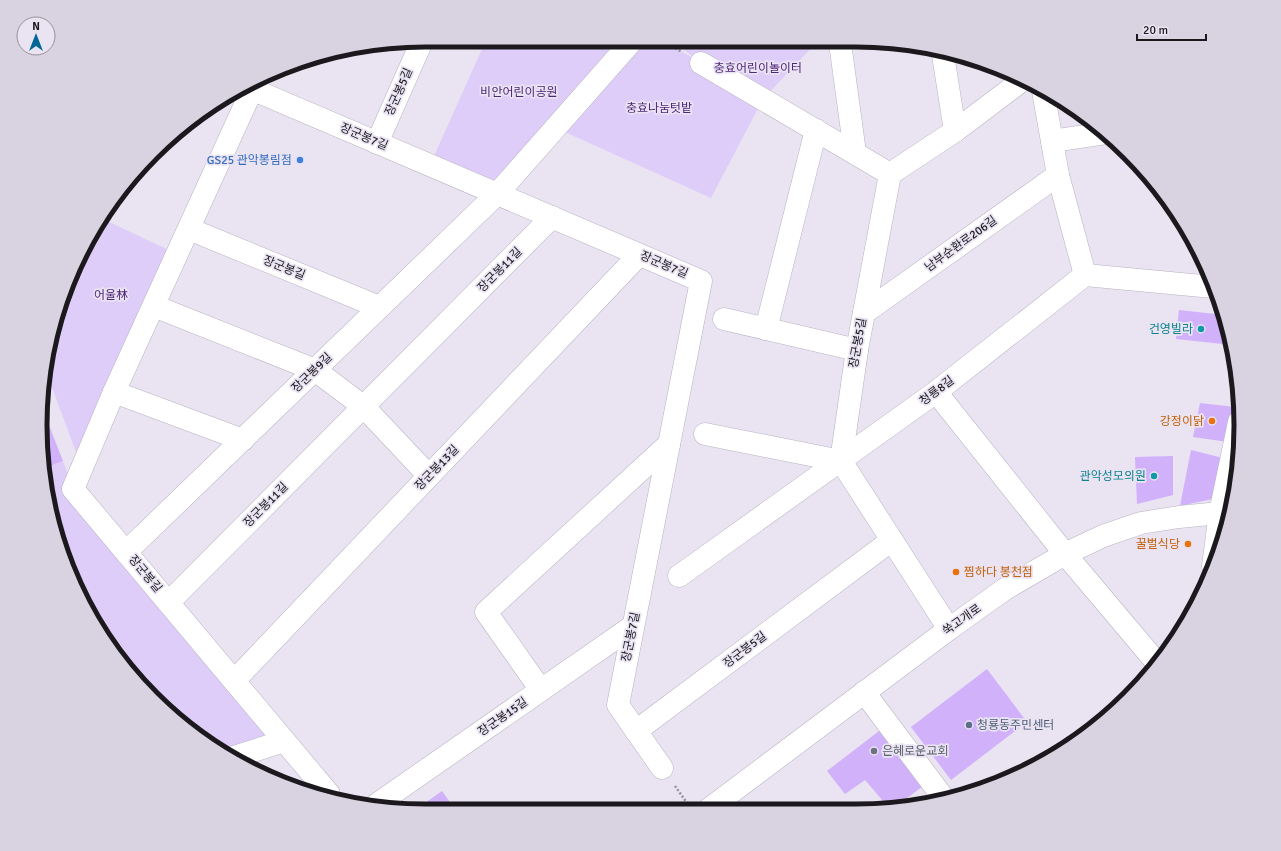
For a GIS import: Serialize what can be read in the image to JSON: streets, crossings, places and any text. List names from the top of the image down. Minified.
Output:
{"streets":{"street":["장군봉5길","장군봉7길","남부순환로206길","장군봉길","장군봉11길","장군봉9길","청룡8길","장군봉13길","쑥고개로","장군봉15길"]},"crossings":[["장군봉5길","장군봉7길"],["장군봉5길","남부순환로206길"],["장군봉5길","청룡8길"],["장군봉7길","장군봉11길"],["장군봉7길","장군봉9길"],["장군봉7길","장군봉13길"],["장군봉7길","장군봉15길"],["장군봉길","장군봉11길"],["장군봉길","장군봉9길"],["장군봉길","장군봉13길"]],"parks":["충효어린이놀이터","비안어린이공원","충효나눔텃밭","어울林"],"places":["GS25 관악봉림점","건영빌라","강정이닭","관악성모의원","꿀벌식당","찜하다 봉천점","청룡동주민센터","은혜로운교회"],"scale_bar":"20 m","north":"top"}
